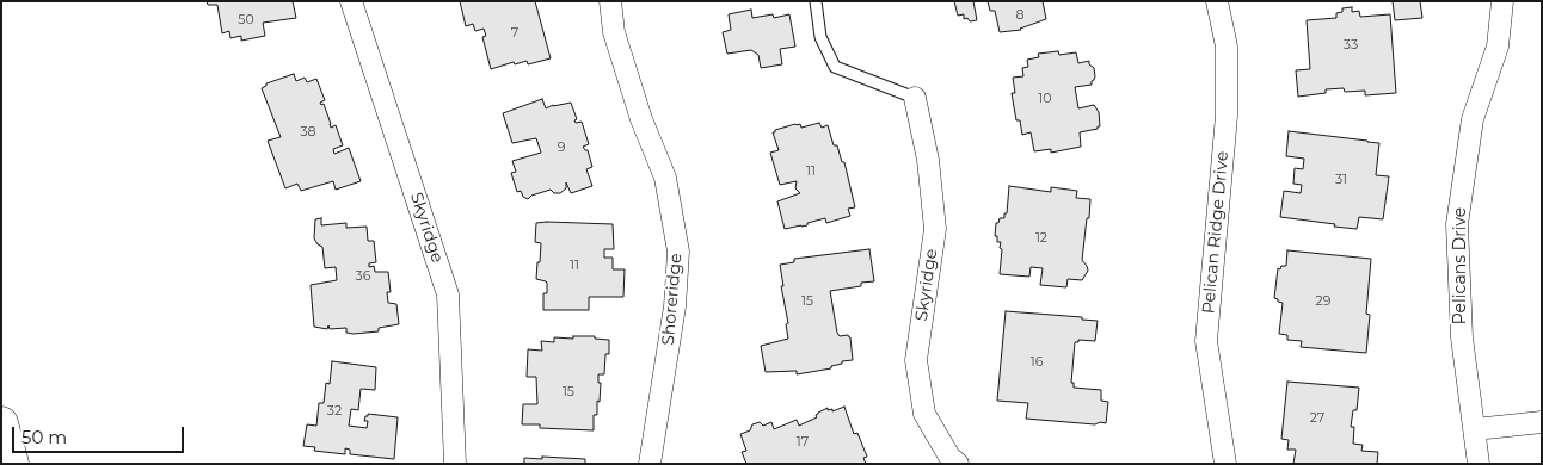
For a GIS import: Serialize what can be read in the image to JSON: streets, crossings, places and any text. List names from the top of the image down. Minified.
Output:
{"streets":{"street":["Skyridge","Pelican Ridge Drive","Pelicans Drive","Shoreridge"]},"house_numbers":["8","50","7","33","10","38","9","11","31","12","11","36","15","29","16","15","32","27","17"],"scale_bar":"50 m"}
